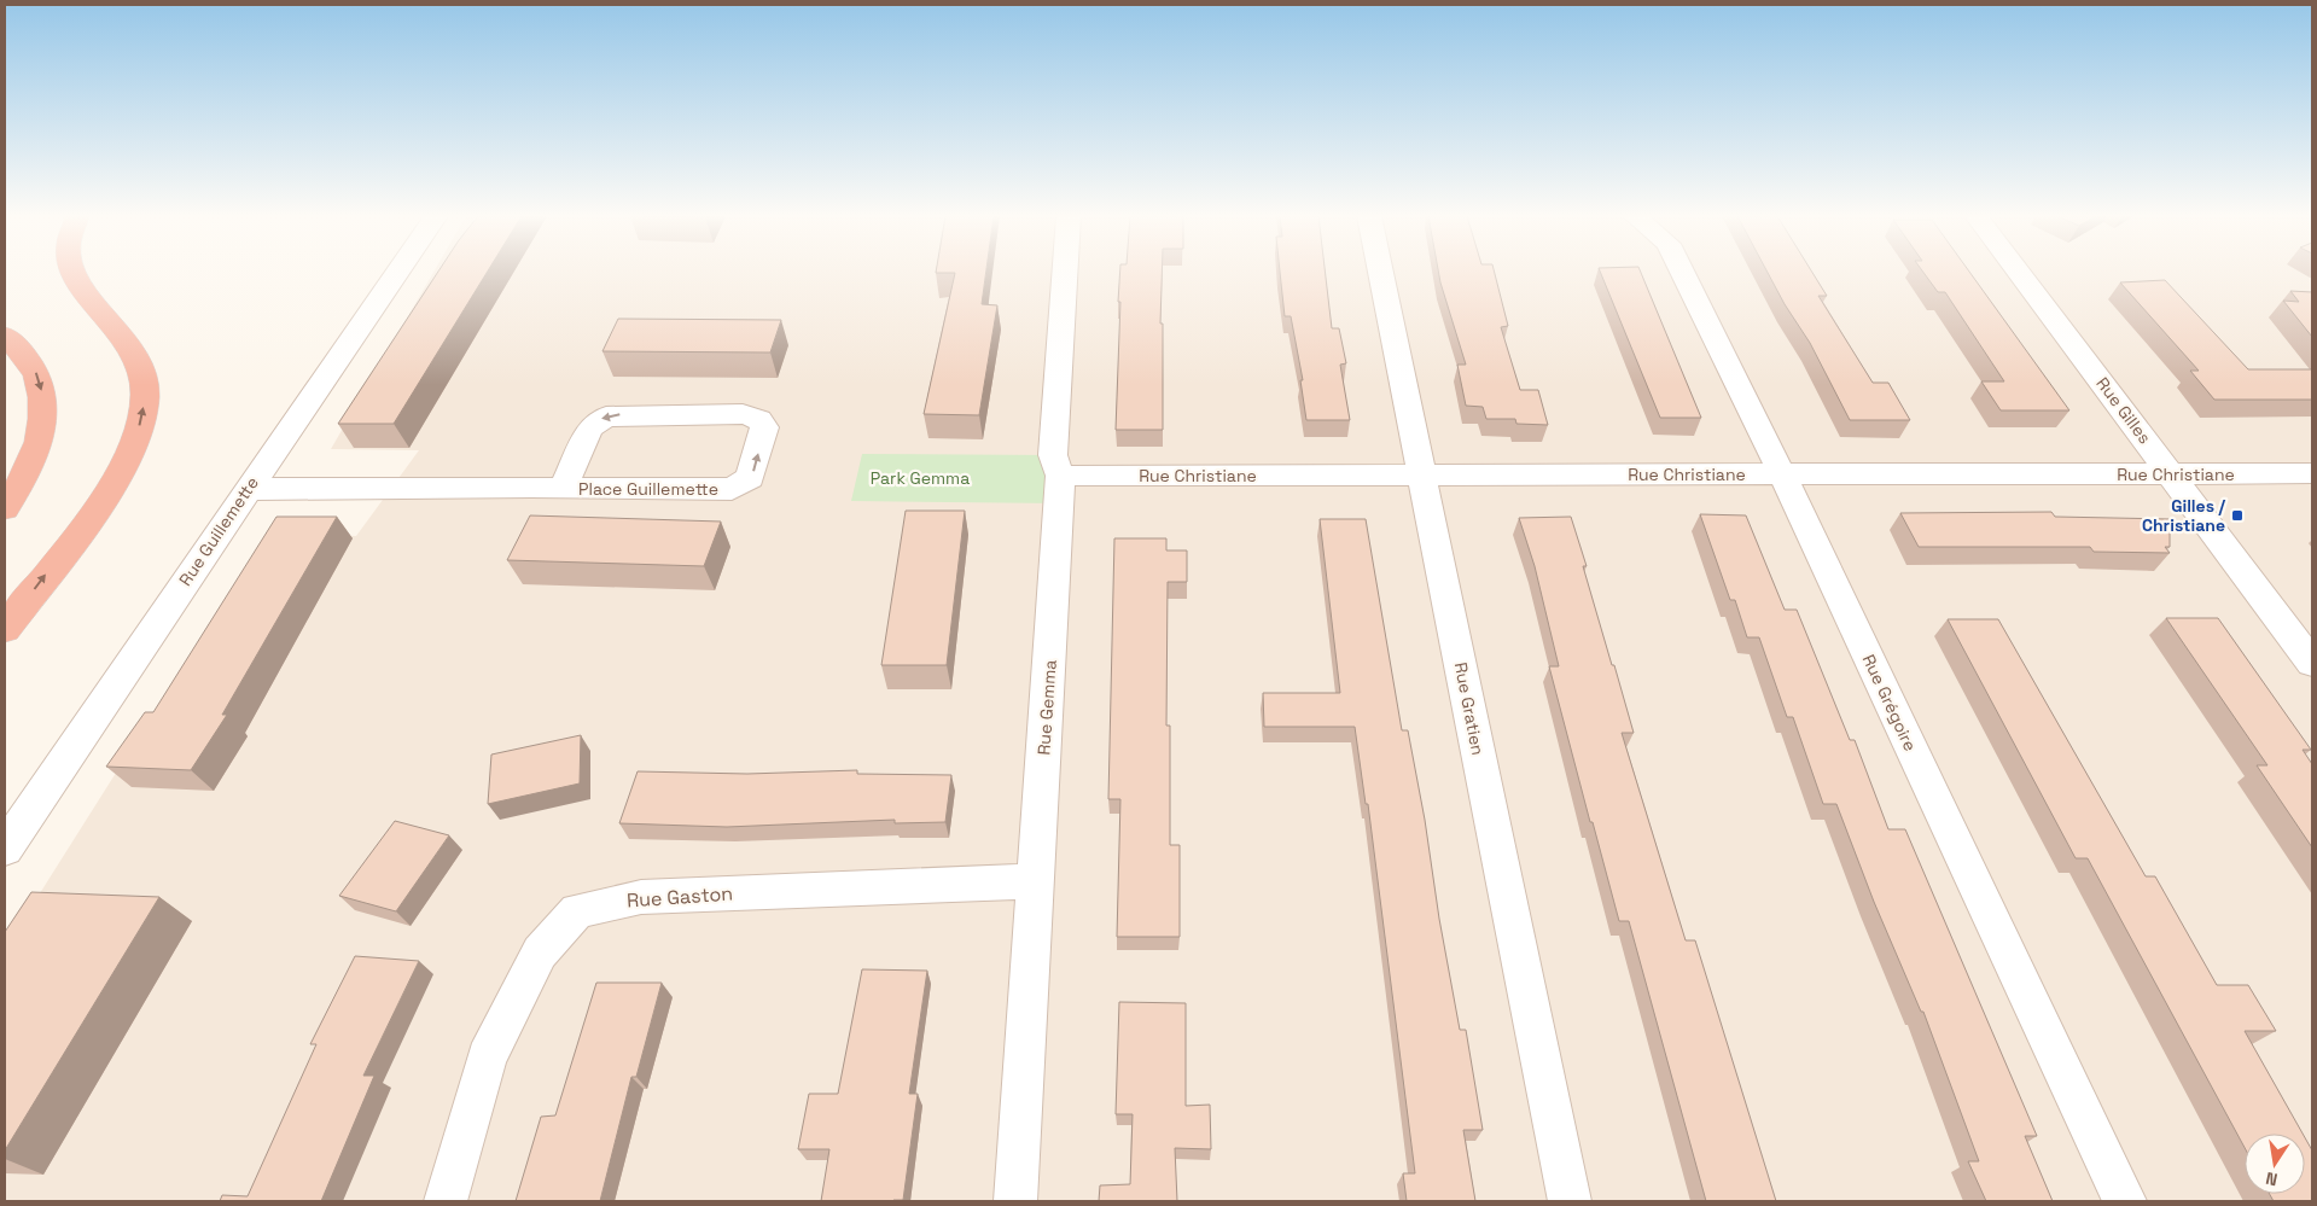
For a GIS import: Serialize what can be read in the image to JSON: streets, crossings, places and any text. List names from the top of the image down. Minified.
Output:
{"streets":{"street":["Rue Gilles","Rue Christiane","Place Guillemette","Rue Guillemette","Rue Grégoire","Rue Gemma","Rue Gratien","Rue Gaston"]},"crossings":[["Rue Gilles","Rue Christiane"],["Rue Christiane","Rue Grégoire"],["Rue Christiane","Rue Gemma"],["Rue Christiane","Rue Gratien"],["Place Guillemette","Rue Guillemette"],["Rue Gemma","Rue Gaston"]],"parks":["Park Gemma"],"places":{"transit":["Gilles / Christiane"]},"north":"bottom"}
